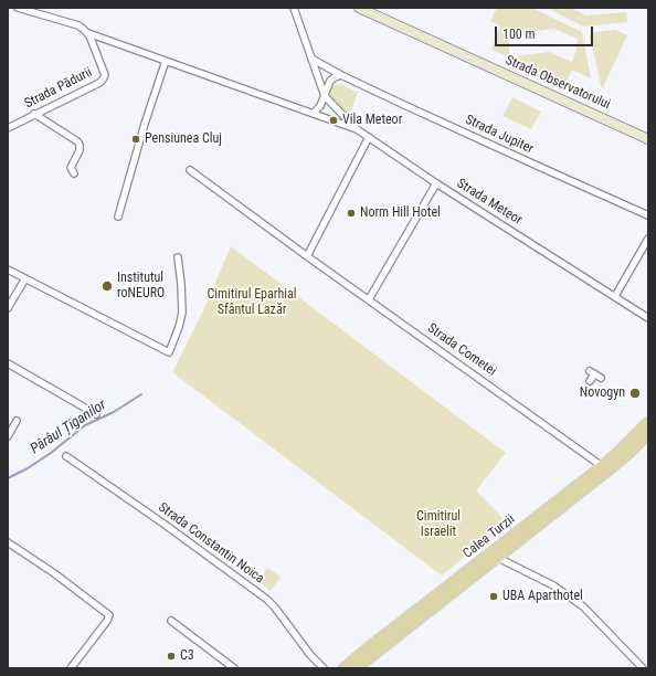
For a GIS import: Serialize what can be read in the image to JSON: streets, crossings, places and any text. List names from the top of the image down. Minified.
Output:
{"streets":{"main road":["Strada Observatorului","Calea Turzii"],"street":["Strada Pădurii","Strada Jupiter","Strada Meteor","Strada Cometei","Strada Constantin Noica"]},"crossings":[["Strada Pădurii","Strada Meteor"],["Strada Cometei","Calea Turzii"]],"water":["Pârâul Țiganilor"],"parks":["Cimitirul Eparhial Sfântul Lazăr","Cimitirul Israelit"],"places":["Vila Meteor","Pensiunea Cluj","Norm Hill Hotel","Institutul roNEURO","Novogyn","UBA Aparthotel","C3"],"scale_bar":"100 m"}
